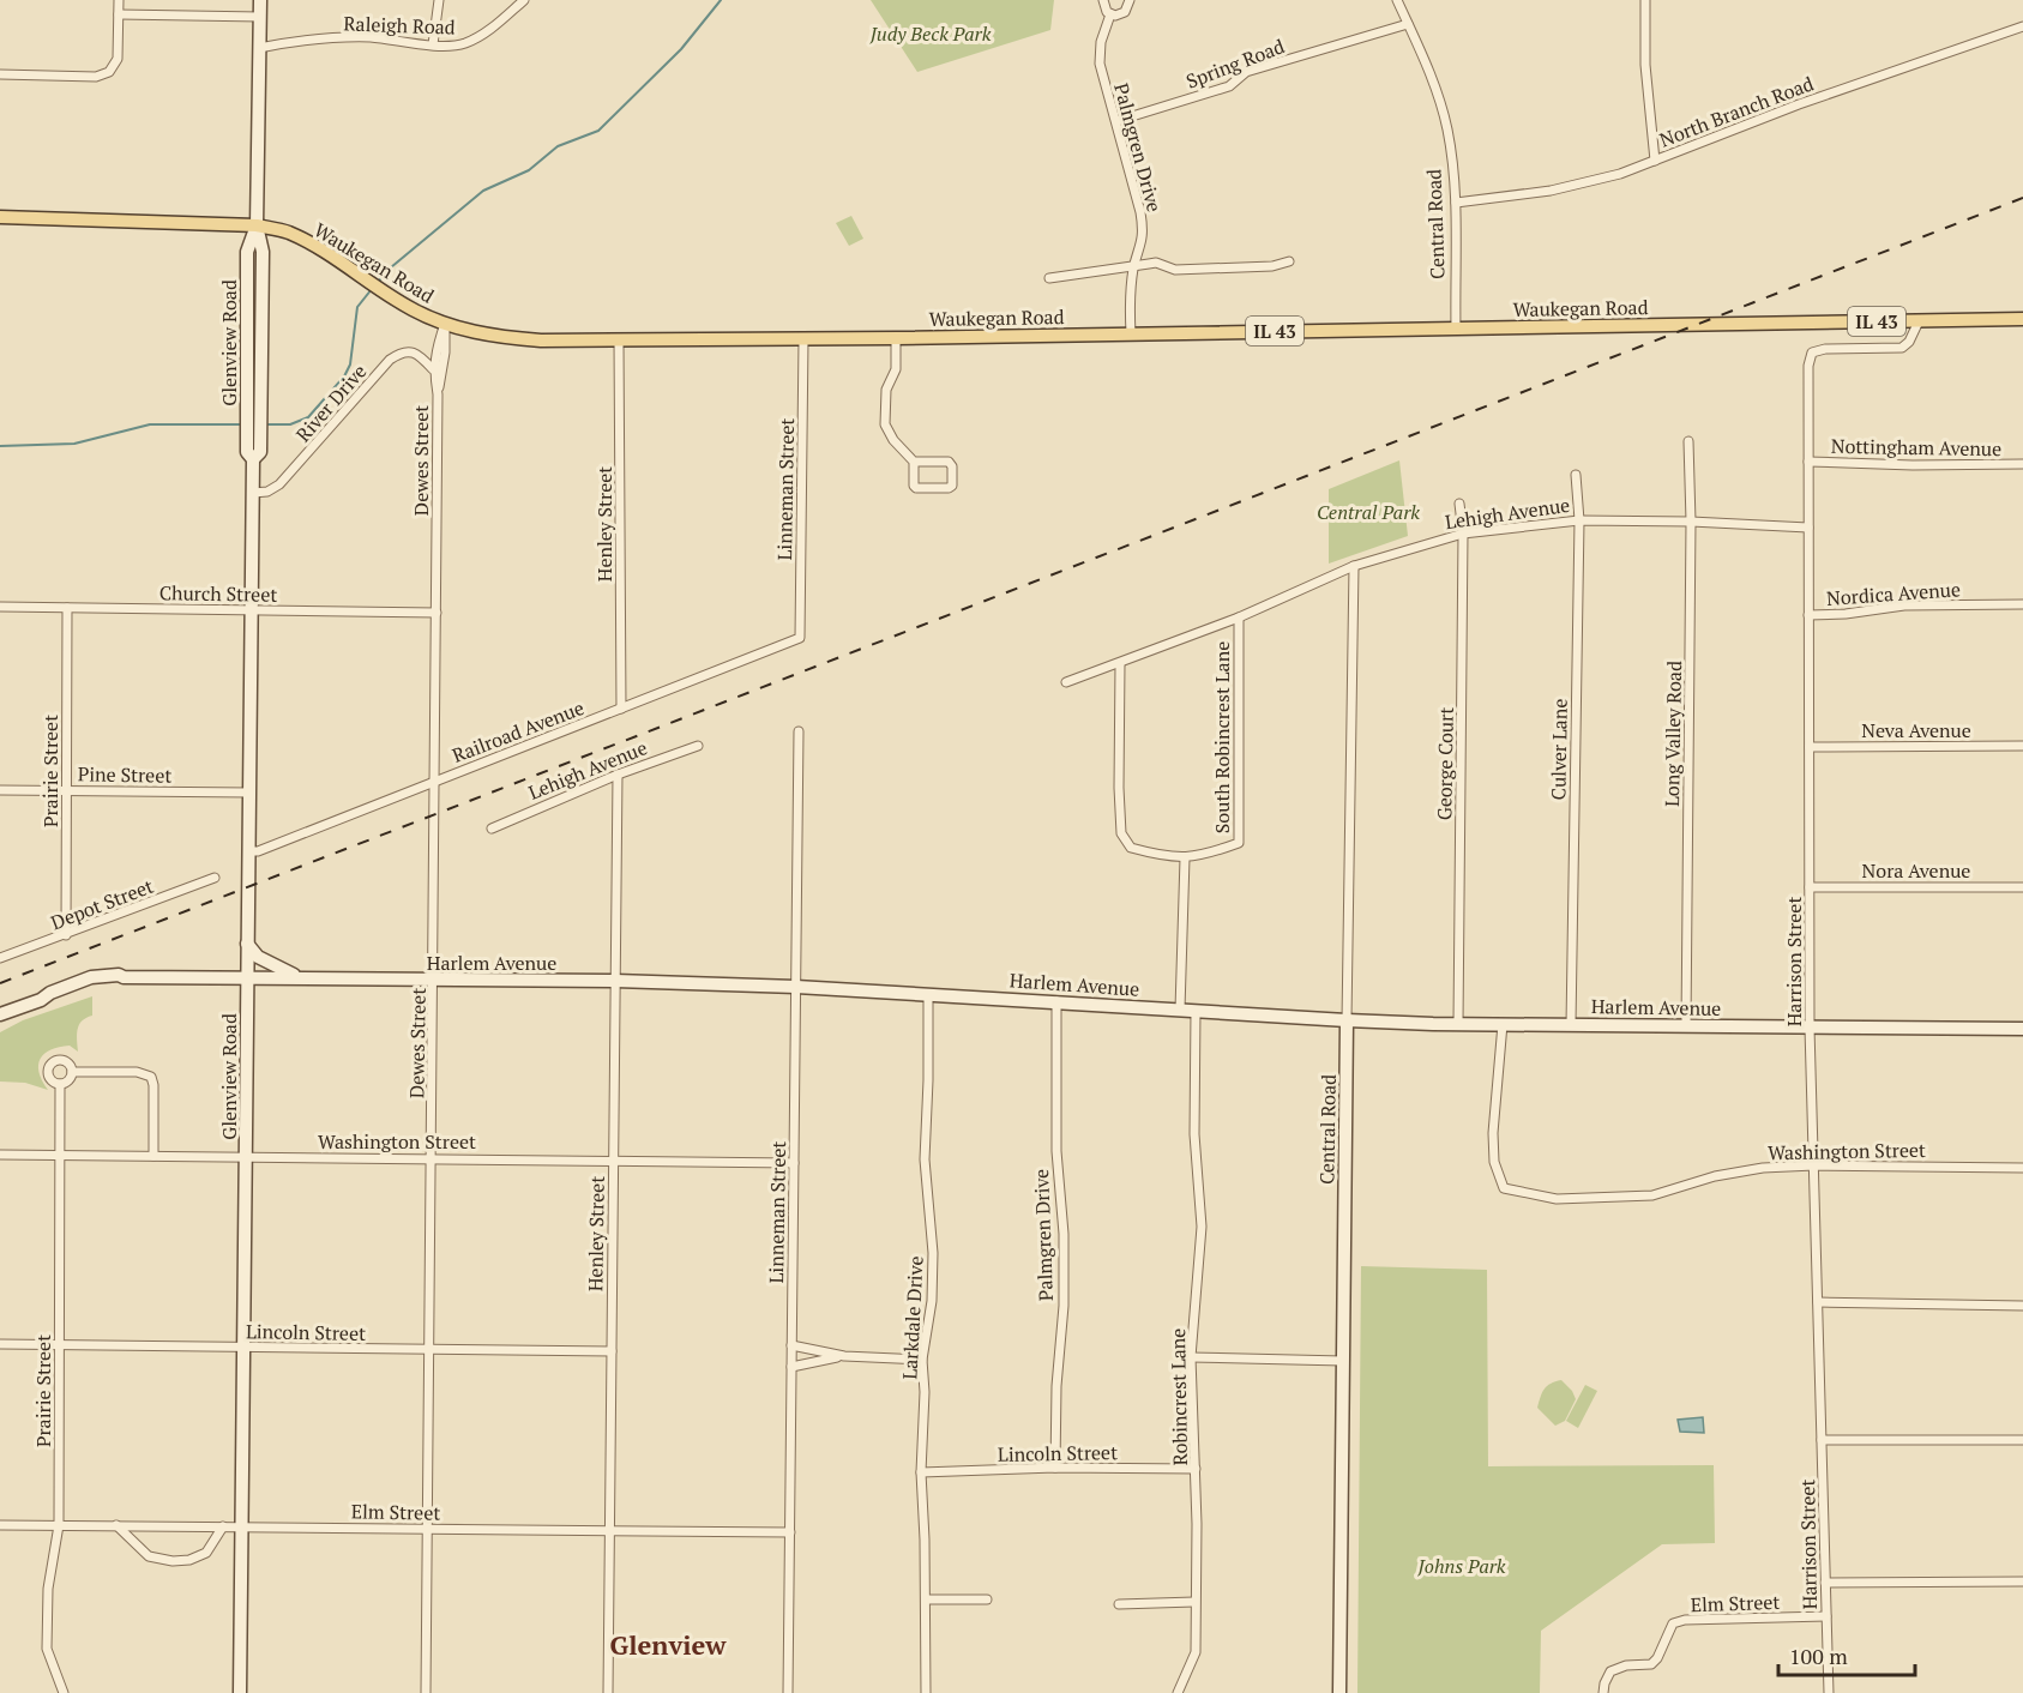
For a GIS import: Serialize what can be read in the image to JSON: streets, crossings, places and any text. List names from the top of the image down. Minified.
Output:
{"streets":{"main road":["Central Road","Waukegan Road","IL 43","Glenview Road","Harlem Avenue"],"street":["Raleigh Road","Spring Road","North Branch Road","Palmgren Drive","River Drive","Nottingham Avenue","Dewes Street","Linneman Street","Lehigh Avenue","Henley Street","Church Street","Nordica Avenue","Neva Avenue","Railroad Avenue","Long Valley Road","South Robincrest Lane","Culver Lane","George Court","Prairie Street","Pine Street","Nora Avenue","Depot Street","Harrison Street","Washington Street","Larkdale Drive","Lincoln Street","Robincrest Lane","Elm Street"]},"crossings":[["Raleigh Road","Glenview Road"],["Spring Road","Palmgren Drive"],["Spring Road","Central Road"],["North Branch Road","Central Road"],["Palmgren Drive","Waukegan Road"],["Palmgren Drive","Harlem Avenue"],["Palmgren Drive","Lincoln Street"],["Central Road","Waukegan Road"],["Central Road","Lehigh Avenue"],["Central Road","Harlem Avenue"],["Waukegan Road","Glenview Road"],["Waukegan Road","Dewes Street"],["Waukegan Road","Linneman Street"],["Waukegan Road","Henley Street"],["Waukegan Road","Harrison Street"],["Glenview Road","River Drive"],["Glenview Road","Church Street"],["Glenview Road","Railroad Avenue"],["Glenview Road","Pine Street"],["Glenview Road","Harlem Avenue"],["Glenview Road","Washington Street"],["Glenview Road","Lincoln Street"],["Glenview Road","Elm Street"],["River Drive","Dewes Street"],["Nottingham Avenue","Harrison Street"],["Dewes Street","Church Street"],["Dewes Street","Railroad Avenue"],["Dewes Street","Harlem Avenue"],["Dewes Street","Washington Street"],["Dewes Street","Lincoln Street"],["Dewes Street","Elm Street"],["Linneman Street","Railroad Avenue"],["Linneman Street","Harlem Avenue"],["Linneman Street","Washington Street"],["Linneman Street","Elm Street"],["Lehigh Avenue","Henley Street"],["Lehigh Avenue","Long Valley Road"],["Lehigh Avenue","South Robincrest Lane"],["Lehigh Avenue","Culver Lane"],["Lehigh Avenue","George Court"],["Lehigh Avenue","Harrison Street"],["Henley Street","Railroad Avenue"],["Henley Street","Harlem Avenue"],["Henley Street","Washington Street"],["Henley Street","Lincoln Street"],["Henley Street","Elm Street"],["Church Street","Prairie Street"],["Nordica Avenue","Harrison Street"],["Neva Avenue","Harrison Street"],["Long Valley Road","Harlem Avenue"],["Culver Lane","Harlem Avenue"],["George Court","Harlem Avenue"],["Prairie Street","Pine Street"],["Prairie Street","Depot Street"],["Prairie Street","Washington Street"],["Prairie Street","Lincoln Street"],["Prairie Street","Elm Street"],["Nora Avenue","Harrison Street"],["Harrison Street","Harlem Avenue"],["Harrison Street","Washington Street"],["Harrison Street","Elm Street"],["Harlem Avenue","Washington Street"],["Harlem Avenue","Larkdale Drive"],["Harlem Avenue","Robincrest Lane"],["Larkdale Drive","Lincoln Street"],["Lincoln Street","Robincrest Lane"]],"districts":["Glenview"],"parks":["Judy Beck Park","Central Park","Johns Park"],"scale_bar":"100 m"}
